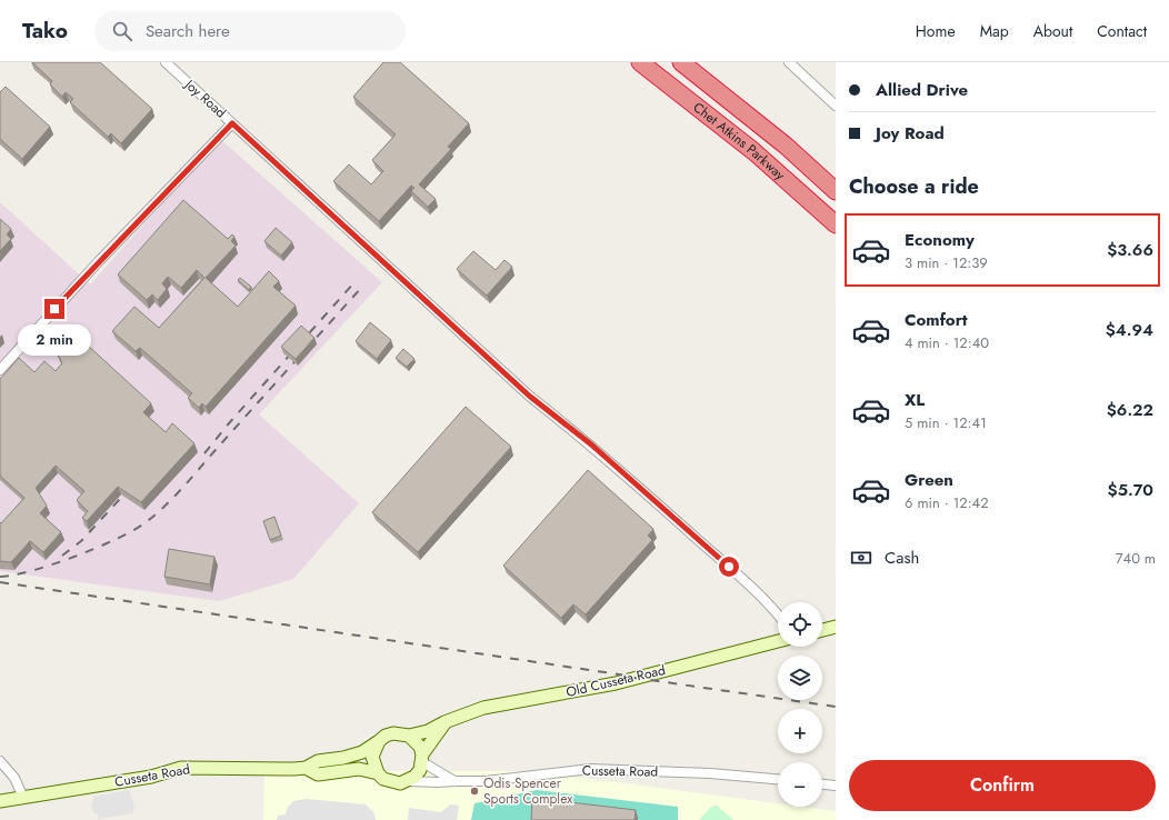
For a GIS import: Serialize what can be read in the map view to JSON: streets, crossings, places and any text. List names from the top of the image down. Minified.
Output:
{"streets":{"highway":["Chet Atkins Parkway"],"street":["Joy Road","Old Cusseta Road","Cusseta Road"]},"crossings":[["Old Cusseta Road","Cusseta Road"]],"places":["Odis Spencer Sports Complex"],"page":{"header":"Tako","search":"Search here","nav":["Home","Map","About","Contact"],"banner":["Allied Drive","Joy Road"],"heading":"Choose a ride","list":[{"name":"Economy","note":"3 min · 12:39","value":"$3.66"},{"name":"Comfort","note":"4 min · 12:40","value":"$4.94"},{"name":"XL","note":"5 min · 12:41","value":"$6.22"},{"name":"Green","note":"6 min · 12:42","value":"$5.70"}],"bubble":"2 min","pay":["Cash","740 m"],"map_buttons":["+","−"],"buttons":"Confirm"}}
